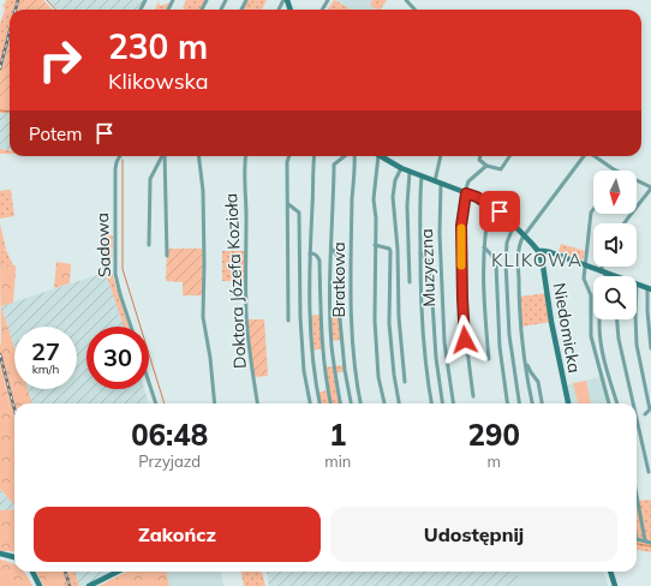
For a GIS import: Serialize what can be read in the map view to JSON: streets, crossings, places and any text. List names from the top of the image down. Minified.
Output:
{"streets":{"street":["Sadowa","Muzyczna","Bratkowa","Doktora Józefa Kozioła","Niedomicka"]},"districts":["KLIKOWA"],"north":"bottom","page":{"turn":["230 m","Klikowska"],"then":"Potem","speed":"27 km/h","limit":"30","eta":["06:48","Przyjazd","1","min","290","m"],"buttons":["Zakończ","Udostępnij"]}}
